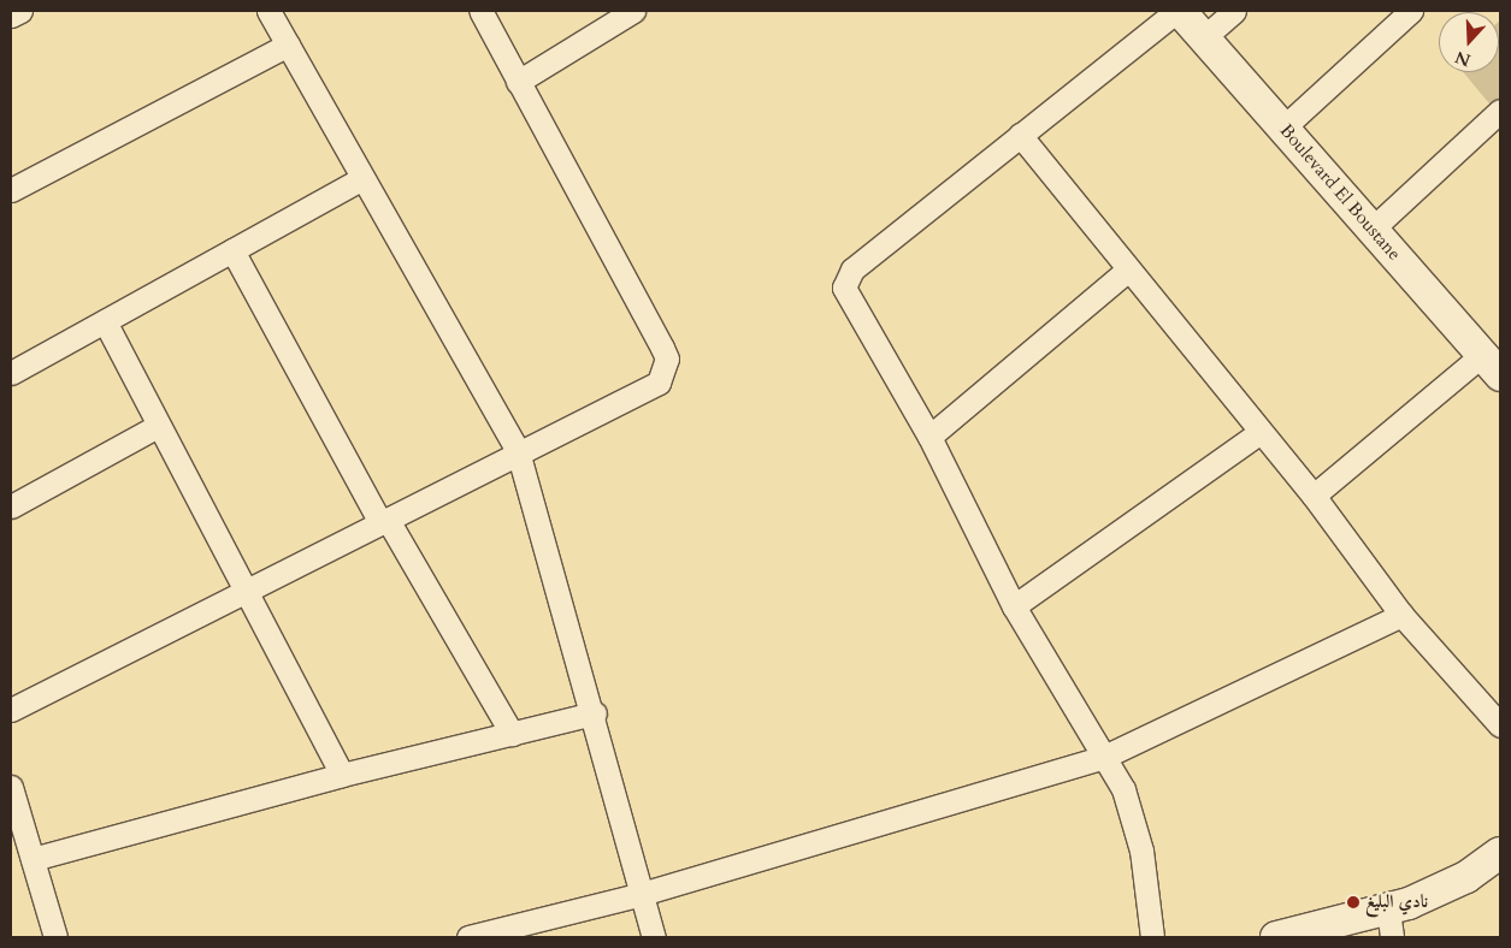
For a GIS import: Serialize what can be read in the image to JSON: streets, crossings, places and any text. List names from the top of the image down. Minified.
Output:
{"streets":{"main road":["Boulevard El Boustane"]},"places":["نادي البليغ"],"north":"bottom"}
